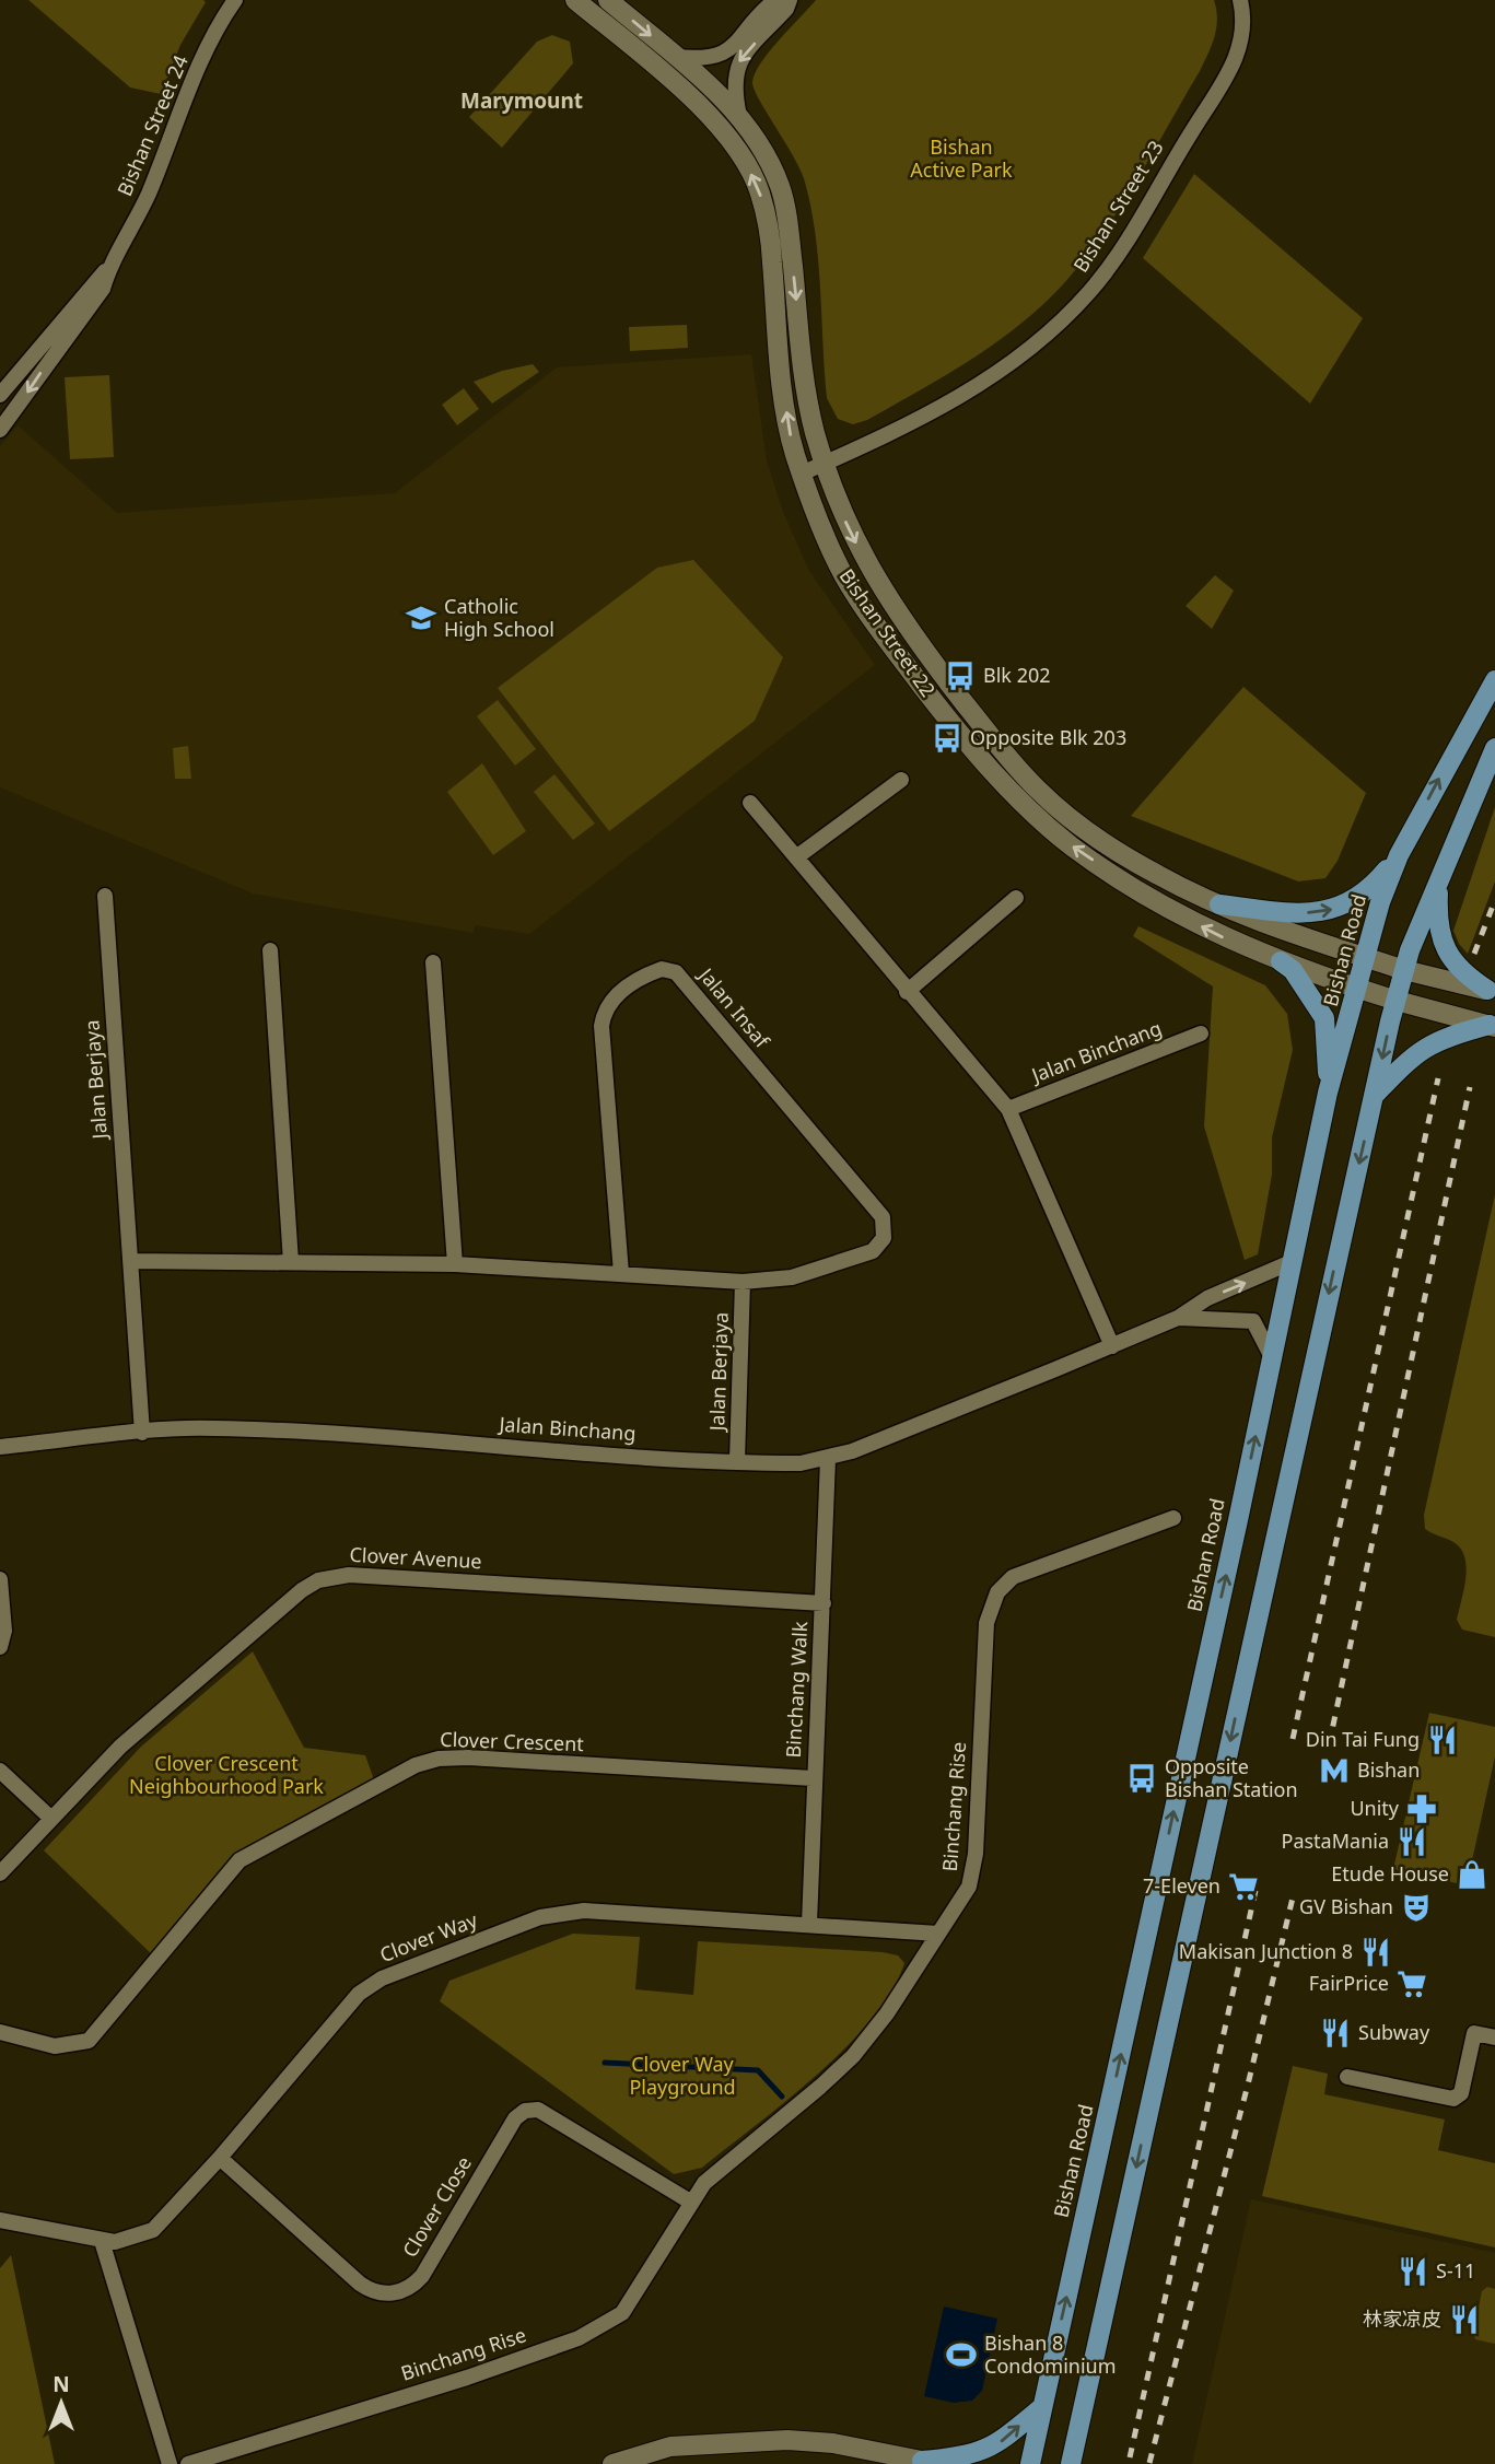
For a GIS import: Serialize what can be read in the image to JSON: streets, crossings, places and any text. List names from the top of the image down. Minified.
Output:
{"streets":{"main road":["Bishan Street 22","Bishan Road"],"street":["Bishan Street 24","Bishan Street 23","Jalan Insaf","Jalan Binchang","Jalan Berjaya","Clover Avenue","Binchang Walk","Clover Crescent","Binchang Rise","Clover Way","Clover Close"]},"crossings":[["Bishan Street 23","Bishan Street 22"],["Bishan Street 22","Bishan Road"],["Bishan Road","Jalan Binchang"],["Jalan Insaf","Jalan Berjaya"],["Jalan Binchang","Jalan Berjaya"],["Jalan Binchang","Binchang Walk"],["Clover Avenue","Binchang Walk"],["Binchang Walk","Clover Crescent"],["Binchang Walk","Clover Way"],["Binchang Rise","Clover Way"],["Binchang Rise","Clover Close"],["Clover Way","Clover Close"]],"districts":["Marymount"],"parks":["Bishan Active Park","Clover Crescent Neighbourhood Park","Clover Way Playground"],"places":{"school or university":["Catholic High School"],"bus stop":["Blk 202","Opposite Blk 203","Opposite Bishan Station"],"restaurant":["Din Tai Fung","PastaMania","Makisan Junction 8","Subway","S-11","林家凉皮"],"metro station":["Bishan"],"pharmacy":["Unity"],"shop":["Etude House"],"supermarket":["7-Eleven","FairPrice"],"theatre":["GV Bishan"],"sports":["Bishan 8 Condominium"]},"north":"top"}
